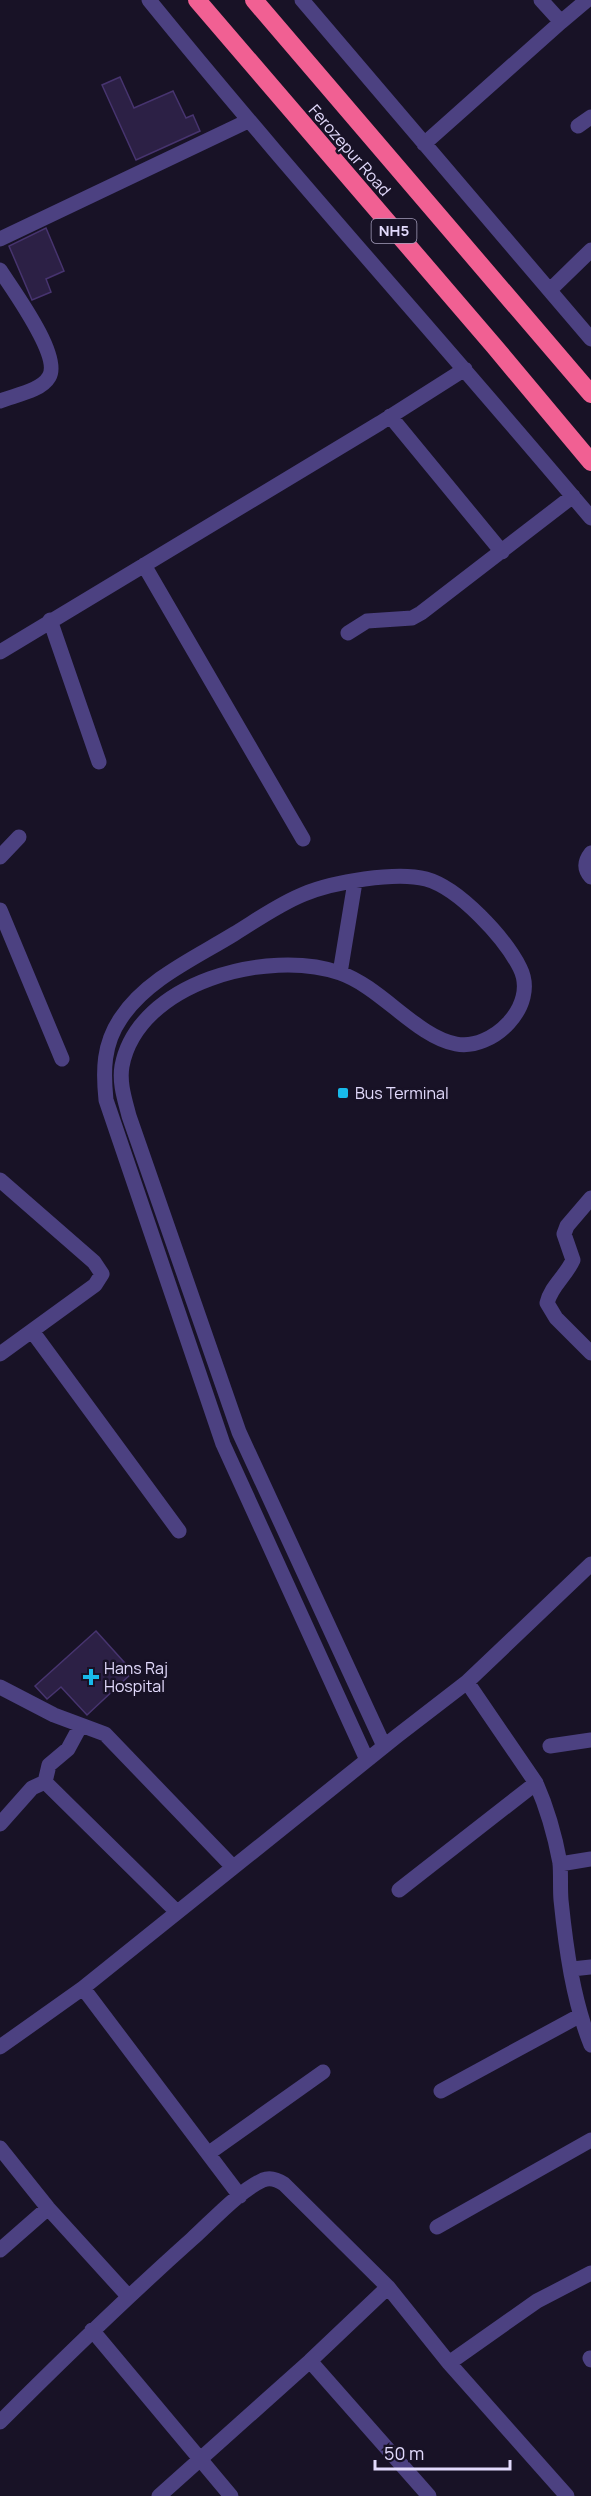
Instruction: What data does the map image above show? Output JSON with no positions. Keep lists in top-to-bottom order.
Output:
{
  "streets": {
    "highway": ["Ferozepur Road", "NH5"]
  },
  "places": {
    "transit": ["Bus Terminal"],
    "health": ["Hans Raj Hospital"]
  },
  "scale_bar": "50 m"
}
